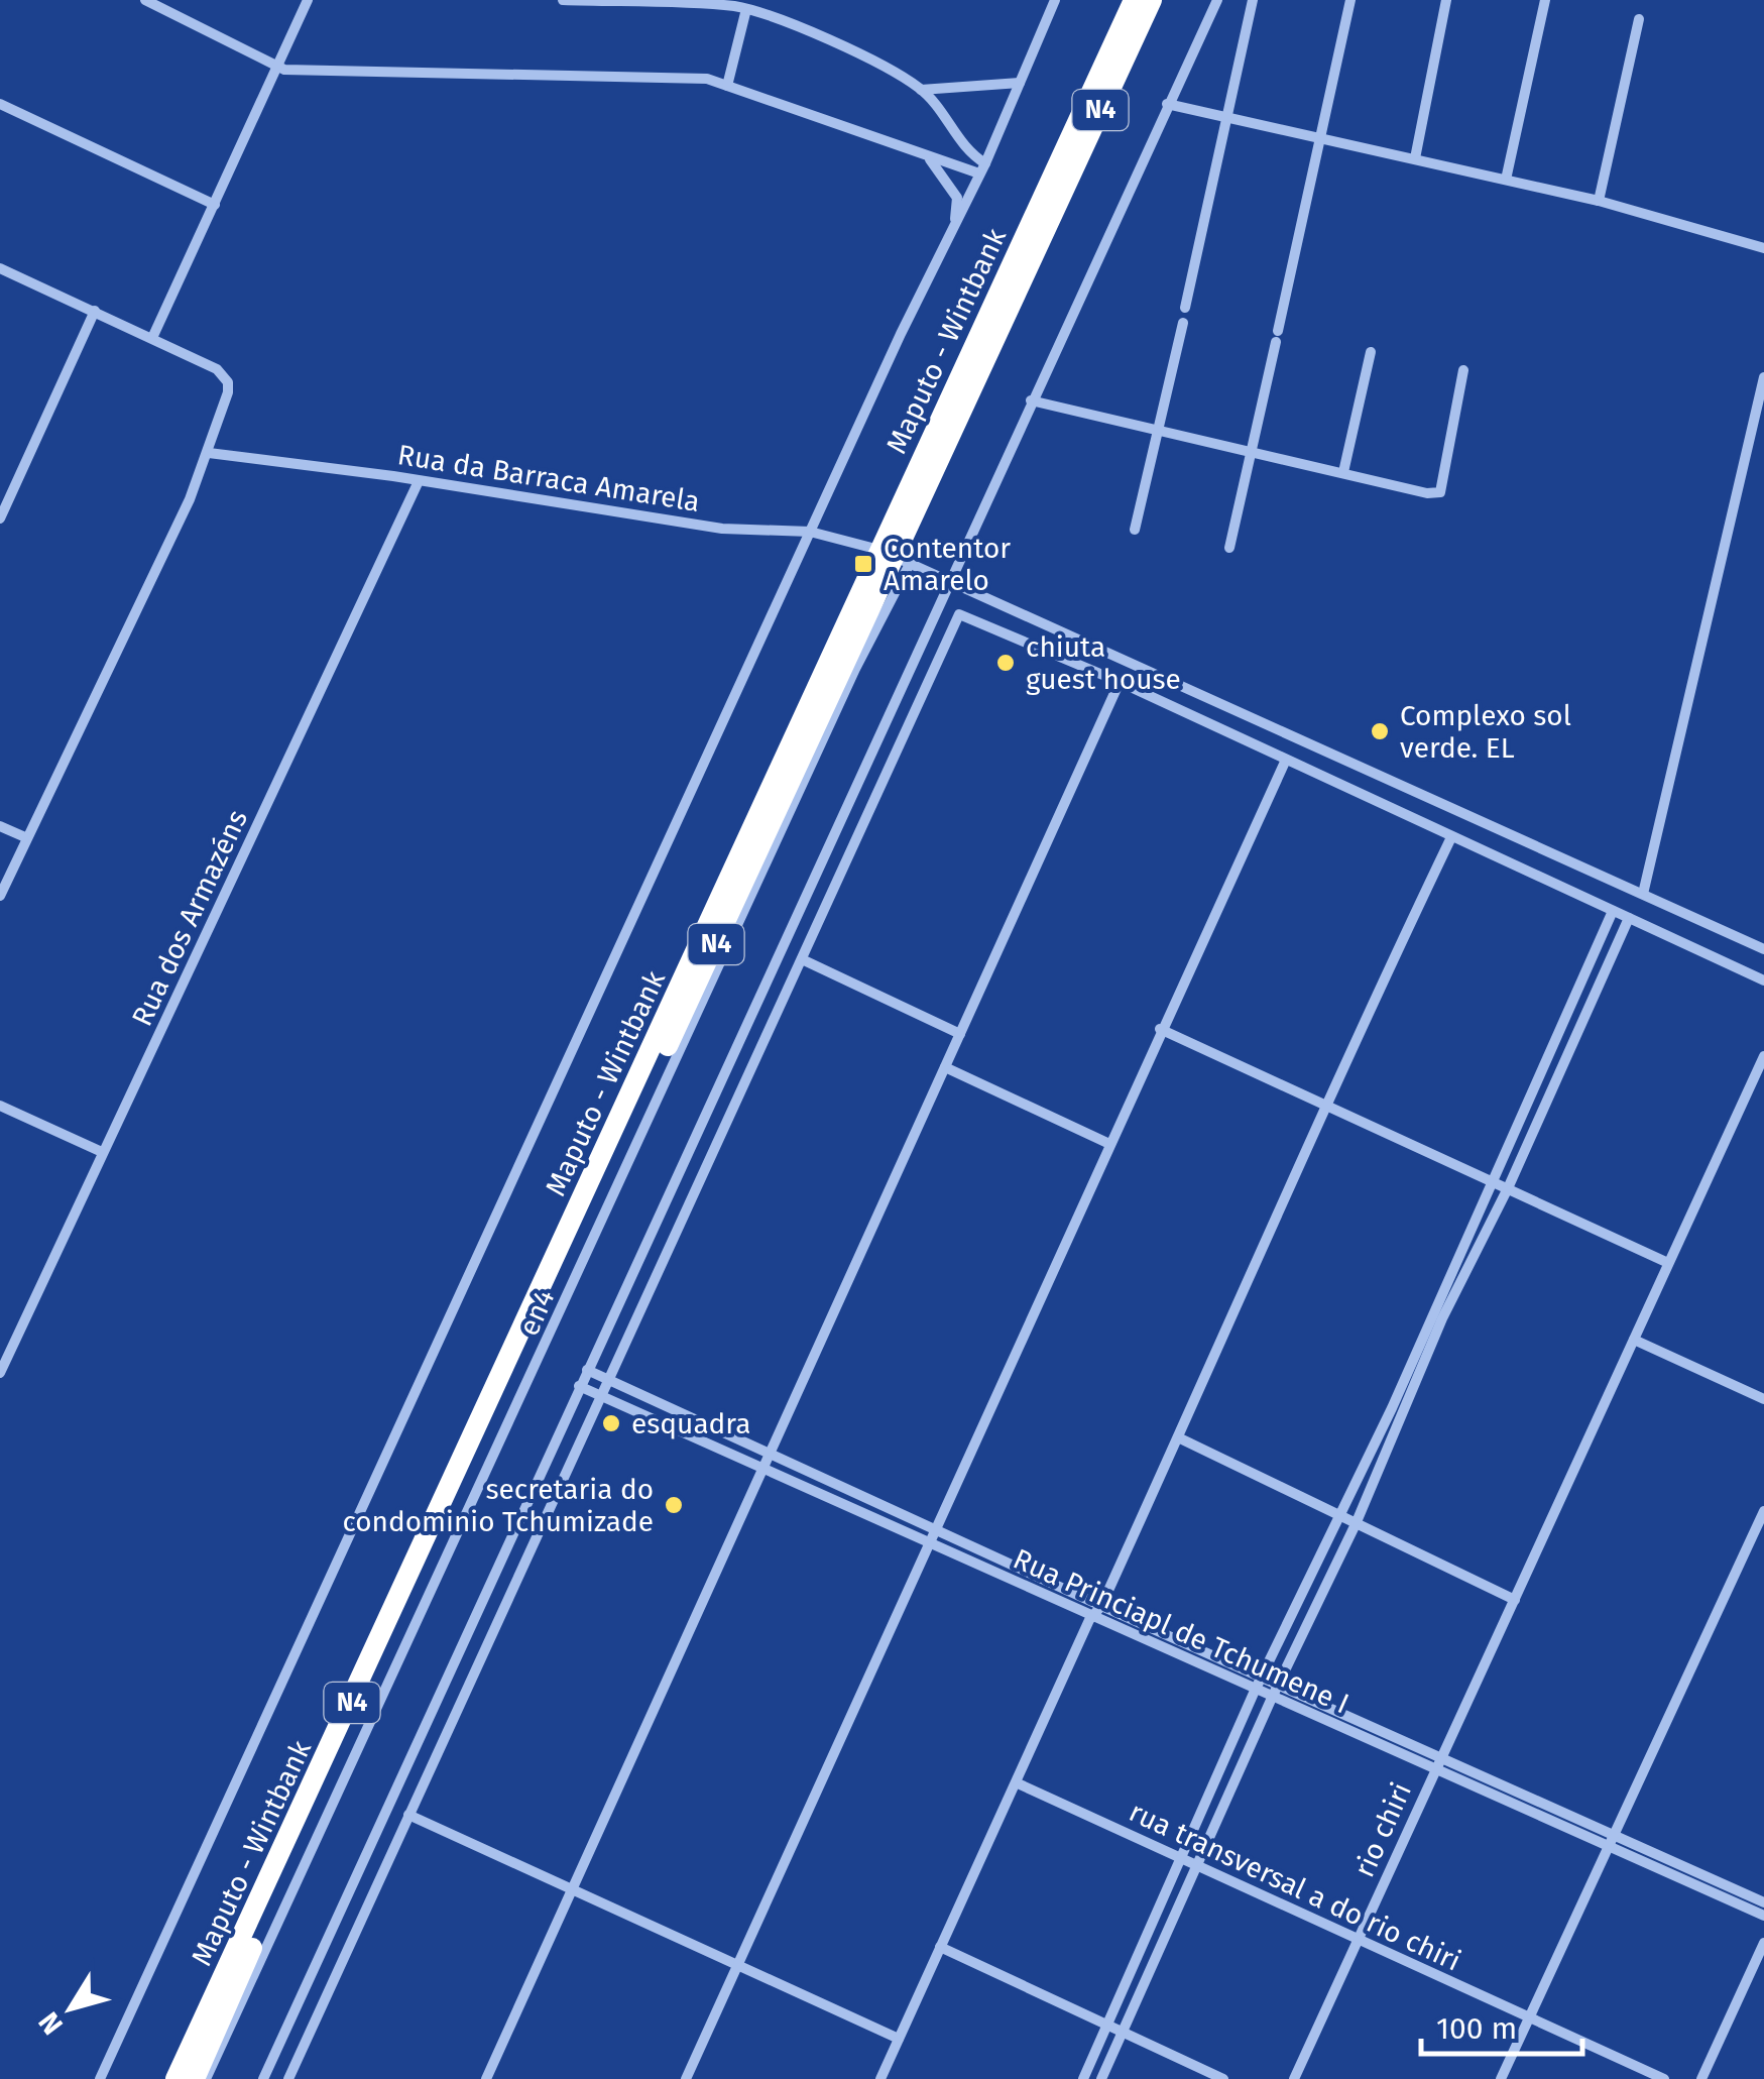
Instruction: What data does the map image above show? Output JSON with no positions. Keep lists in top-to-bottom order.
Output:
{
  "streets": {
    "highway": ["N4", "Maputo - Wintbank"],
    "street": [
      "Rua da Barraca Amarela",
      "Rua dos Armazéns",
      "en4",
      "Rua Princiapl de Tchumene I",
      "rio chiri",
      "rua transversal a do rio chiri"
    ]
  },
  "crossings": [
    ["Maputo - Wintbank", "Rua da Barraca Amarela"],
    ["Maputo - Wintbank", "en4"],
    ["Rua da Barraca Amarela", "Rua dos Armazéns"],
    ["Rua da Barraca Amarela", "en4"],
    ["Rua Princiapl de Tchumene I", "rio chiri"],
    ["rio chiri", "rua transversal a do rio chiri"]
  ],
  "places": {
    "transit": ["Contentor Amarelo"],
    "other": [
      "chiuta guest house",
      "Complexo sol verde. EL",
      "esquadra",
      "secretaria do condominio Tchumizade"
    ]
  },
  "scale_bar": "100 m",
  "north": "bottom left"
}
